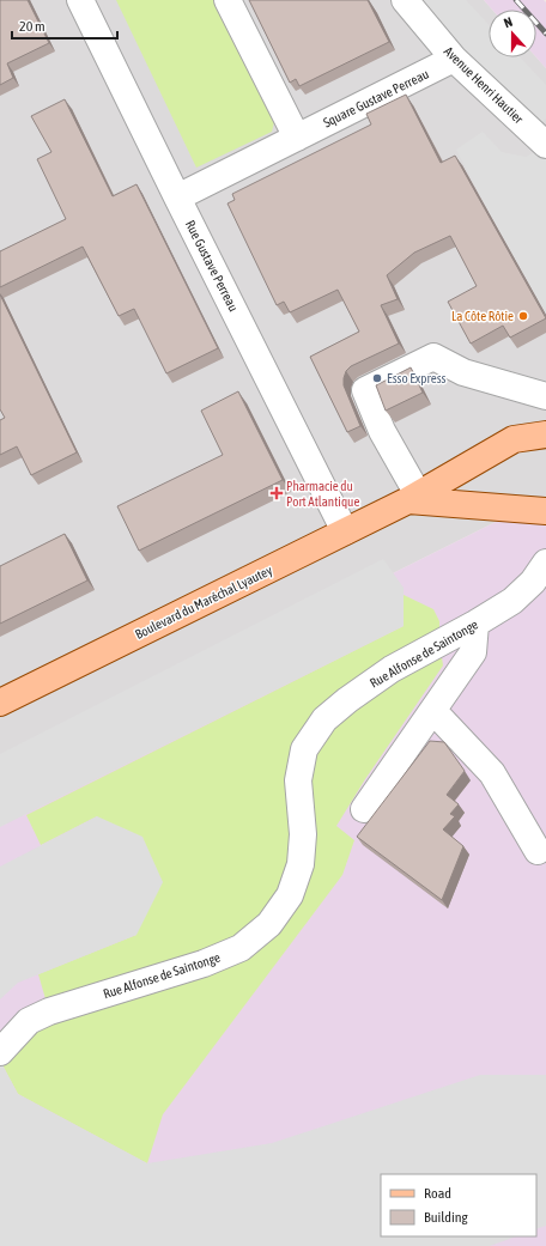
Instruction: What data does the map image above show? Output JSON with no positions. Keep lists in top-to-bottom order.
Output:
{
  "streets": {
    "main road": ["Boulevard du Maréchal Lyautey"],
    "street": [
      "Avenue Henri Hautier",
      "Square Gustave Perreau",
      "Rue Gustave Perreau",
      "Rue Alfonse de Saintonge"
    ]
  },
  "crossings": [
    ["Avenue Henri Hautier", "Square Gustave Perreau"],
    ["Square Gustave Perreau", "Rue Gustave Perreau"],
    ["Rue Gustave Perreau", "Boulevard du Maréchal Lyautey"]
  ],
  "places": {
    "other": ["La Côte Rôtie", "Esso Express"],
    "health": ["Pharmacie du Port Atlantique"]
  },
  "legend": ["Road", "Building"],
  "scale_bar": "20 m",
  "north": "top"
}
